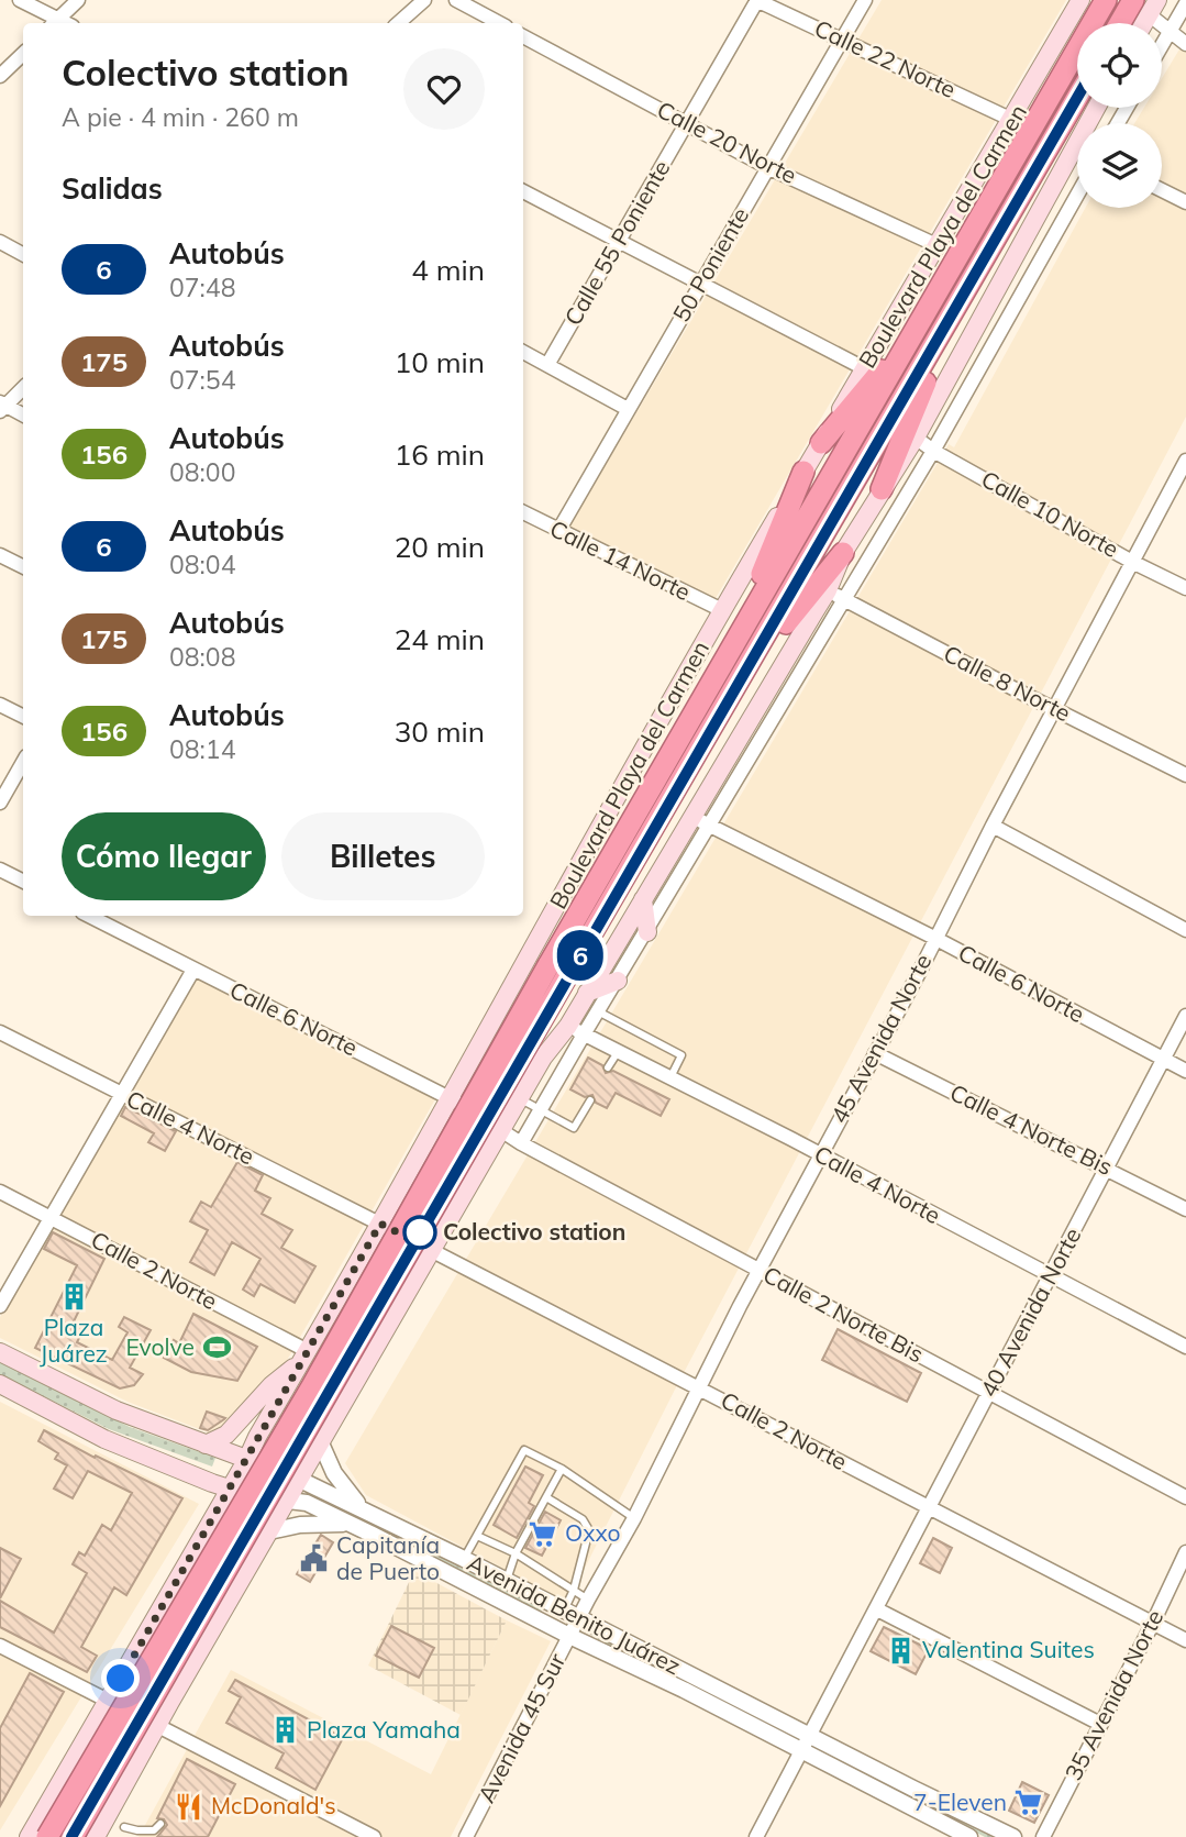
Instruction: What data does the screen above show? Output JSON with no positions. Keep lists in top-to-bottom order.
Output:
{
  "streets": {
    "main road": ["Boulevard Playa del Carmen", "Avenida Benito Juárez"],
    "street": [
      "Calle 22 Norte",
      "Calle 20 Norte",
      "Calle 55 Poniente",
      "50 Poniente",
      "Calle 10 Norte",
      "Calle 14 Norte",
      "Calle 8 Norte",
      "Calle 6 Norte",
      "45 Avenida Norte",
      "Calle 4 Norte",
      "Calle 4 Norte Bis",
      "Calle 2 Norte",
      "40 Avenida Norte",
      "Calle 2 Norte Bis",
      "35 Avenida Norte",
      "Avenida 45 Sur"
    ]
  },
  "crossings": [
    ["Calle 22 Norte", "Boulevard Playa del Carmen"],
    ["Calle 22 Norte", "Calle 55 Poniente"],
    ["Calle 22 Norte", "50 Poniente"],
    ["Calle 20 Norte", "Boulevard Playa del Carmen"],
    ["Calle 20 Norte", "Calle 55 Poniente"],
    ["Calle 20 Norte", "50 Poniente"],
    ["Boulevard Playa del Carmen", "Calle 14 Norte"],
    ["Boulevard Playa del Carmen", "Calle 6 Norte"],
    ["Boulevard Playa del Carmen", "Calle 4 Norte"],
    ["Boulevard Playa del Carmen", "Calle 2 Norte"],
    ["Boulevard Playa del Carmen", "Avenida Benito Juárez"],
    ["50 Poniente", "Calle 14 Norte"],
    ["Calle 10 Norte", "45 Avenida Norte"],
    ["Calle 8 Norte", "45 Avenida Norte"],
    ["Calle 6 Norte", "45 Avenida Norte"],
    ["Calle 6 Norte", "40 Avenida Norte"],
    ["Calle 6 Norte", "Calle 2 Norte Bis"],
    ["45 Avenida Norte", "Calle 4 Norte"],
    ["45 Avenida Norte", "Calle 4 Norte Bis"],
    ["45 Avenida Norte", "Calle 2 Norte"],
    ["45 Avenida Norte", "Calle 2 Norte Bis"],
    ["45 Avenida Norte", "Avenida Benito Juárez"],
    ["45 Avenida Norte", "Avenida 45 Sur"],
    ["Calle 4 Norte", "Calle 2 Norte"],
    ["Calle 4 Norte", "40 Avenida Norte"],
    ["Calle 4 Norte Bis", "40 Avenida Norte"],
    ["Calle 2 Norte", "40 Avenida Norte"],
    ["Calle 2 Norte", "35 Avenida Norte"],
    ["40 Avenida Norte", "Calle 2 Norte Bis"],
    ["40 Avenida Norte", "Avenida Benito Juárez"],
    ["Avenida Benito Juárez", "Avenida 45 Sur"]
  ],
  "places": {
    "other": ["Colectivo station"],
    "building": ["Plaza Juárez", "Valentina Suites", "Plaza Yamaha"],
    "sports": ["Evolve"],
    "supermarket": ["Oxxo", "7-Eleven"],
    "public building": ["Capitanía de Puerto"],
    "restaurant": ["McDonald's"]
  },
  "lines": ["bus line 6"],
  "page": {
    "on_map": "6",
    "heading": [
      ["Colectivo station", "A pie · 4 min · 260 m"],
      "Salidas"
    ],
    "list": [
      {
        "mark": "6",
        "name": "Autobús",
        "note": "07:48",
        "value": "4 min"
      },
      {
        "mark": "175",
        "name": "Autobús",
        "note": "07:54",
        "value": "10 min"
      },
      {
        "mark": "156",
        "name": "Autobús",
        "note": "08:00",
        "value": "16 min"
      },
      {
        "mark": "6",
        "name": "Autobús",
        "note": "08:04",
        "value": "20 min"
      },
      {
        "mark": "175",
        "name": "Autobús",
        "note": "08:08",
        "value": "24 min"
      },
      {
        "mark": "156",
        "name": "Autobús",
        "note": "08:14",
        "value": "30 min"
      }
    ],
    "buttons": ["Cómo llegar", "Billetes"]
  }
}
